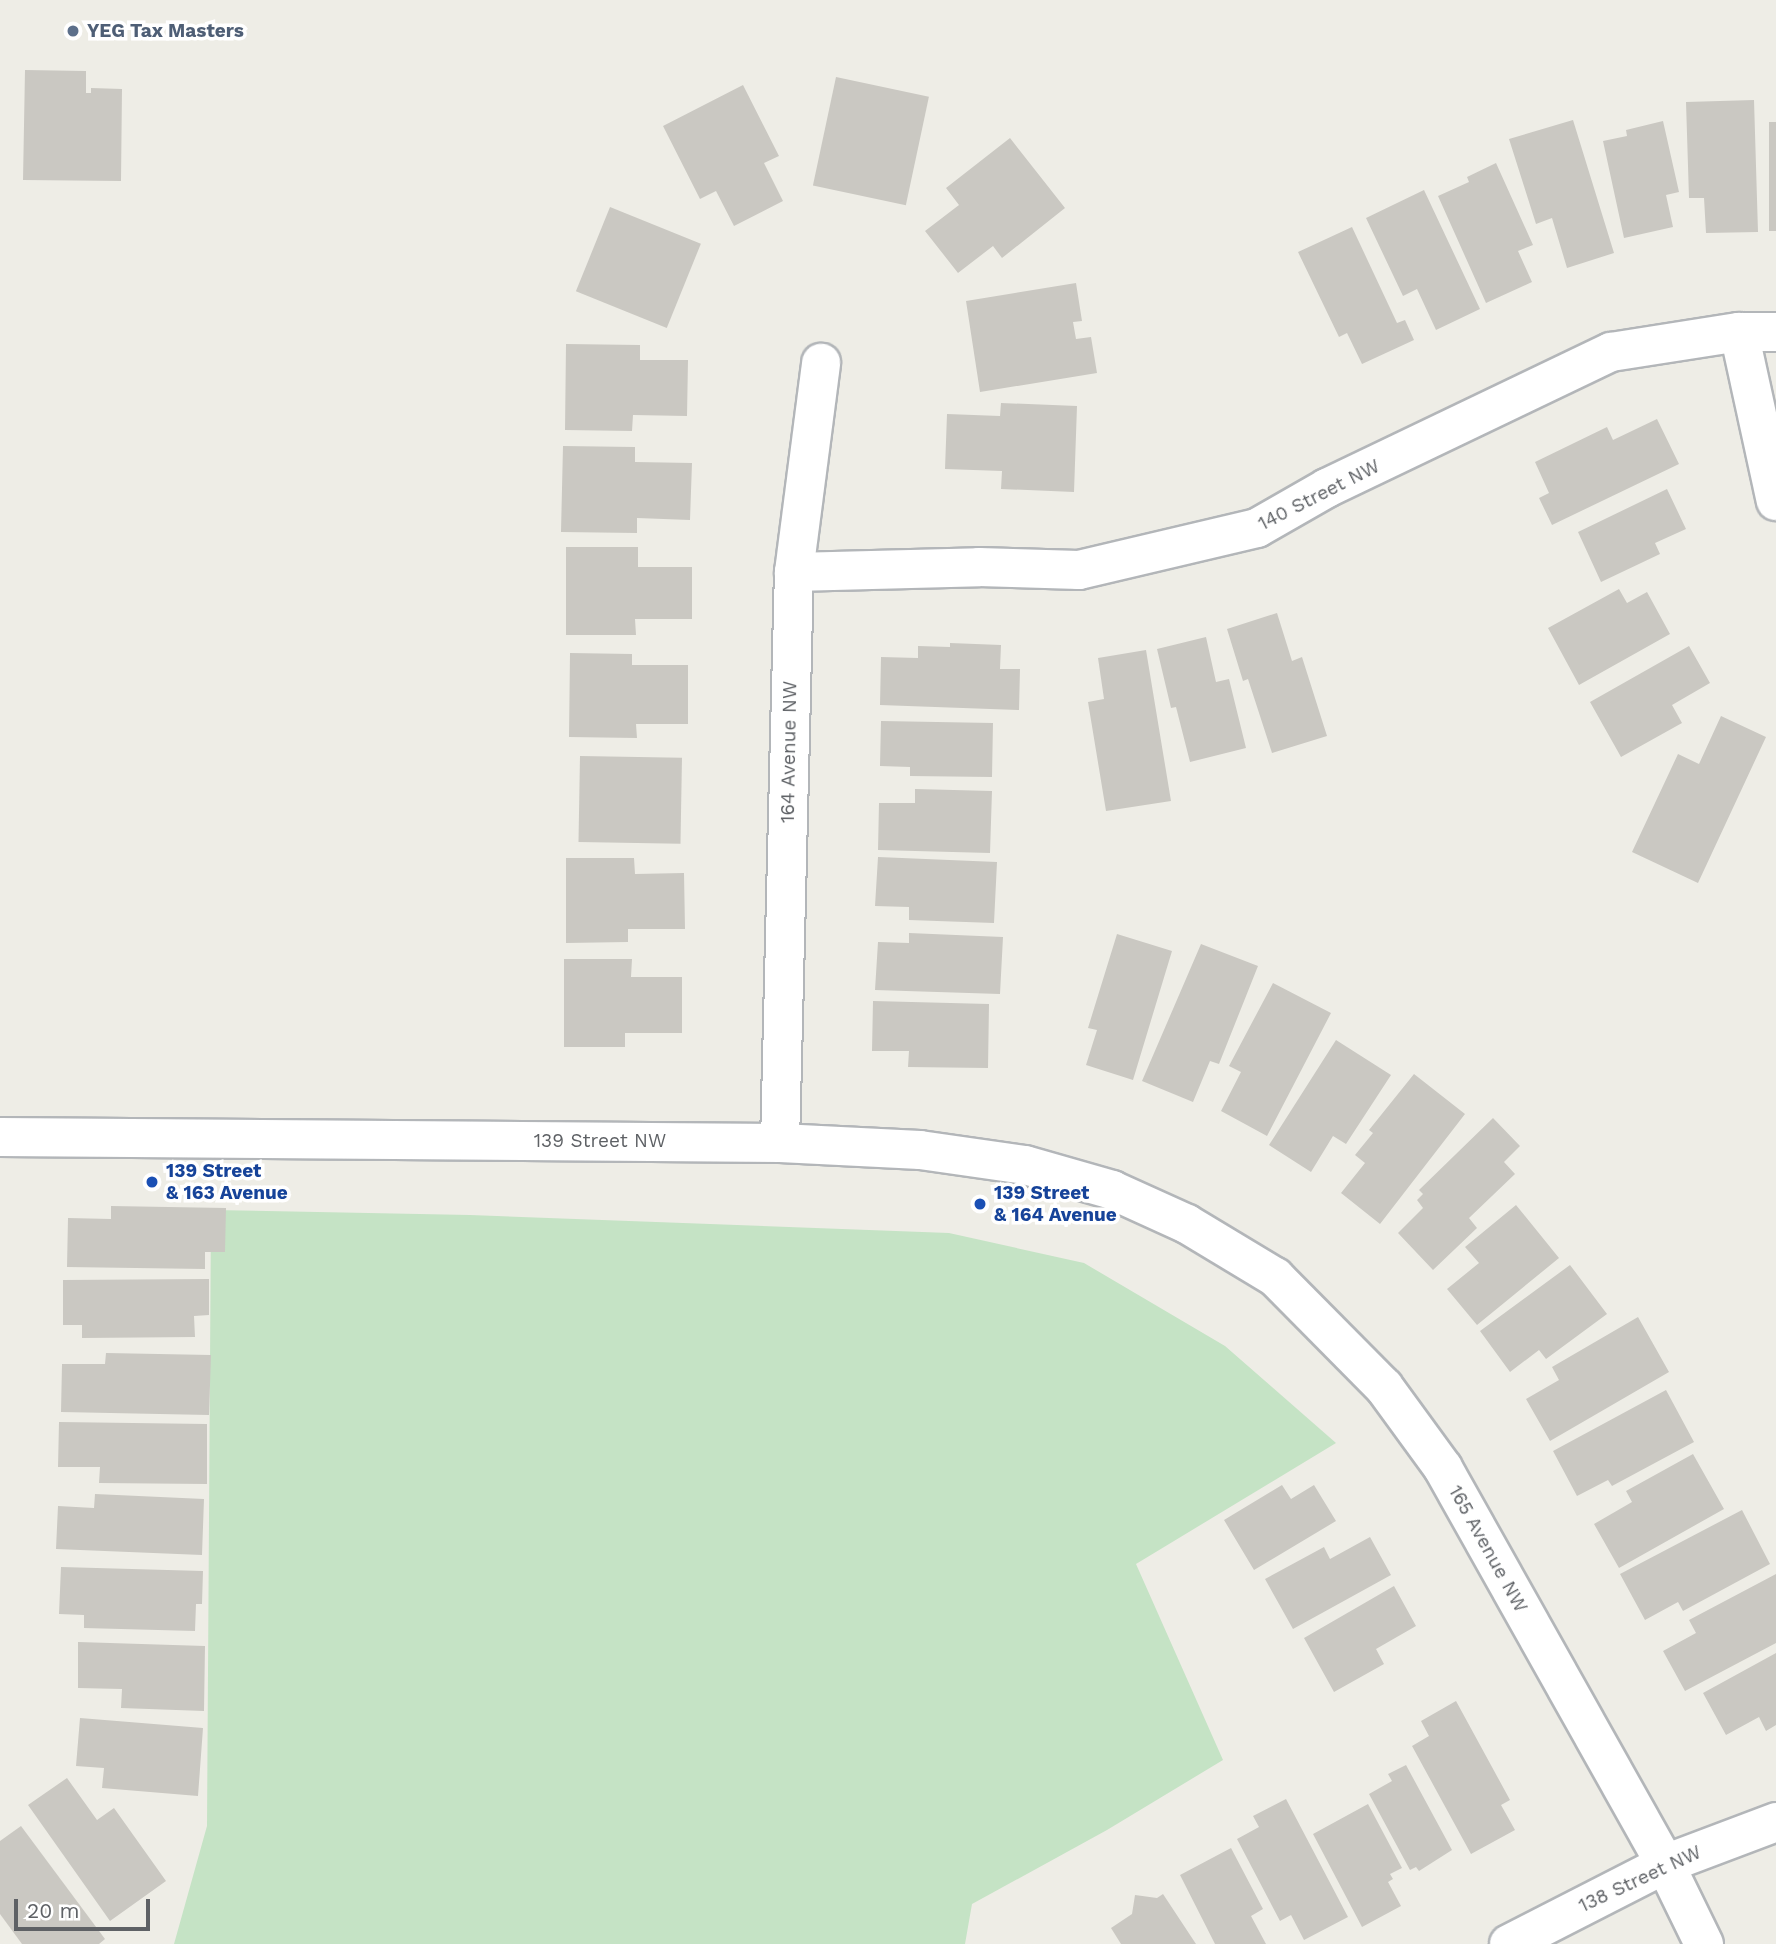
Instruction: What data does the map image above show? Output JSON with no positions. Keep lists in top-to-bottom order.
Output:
{
  "streets": {
    "street": [
      "140 Street NW",
      "164 Avenue NW",
      "139 Street NW",
      "165 Avenue NW",
      "138 Street NW"
    ]
  },
  "crossings": [
    ["140 Street NW", "164 Avenue NW"],
    ["164 Avenue NW", "139 Street NW"],
    ["139 Street NW", "165 Avenue NW"],
    ["165 Avenue NW", "138 Street NW"]
  ],
  "places": ["YEG Tax Masters", "139 Street & 163 Avenue", "139 Street & 164 Avenue"],
  "scale_bar": "20 m"
}
